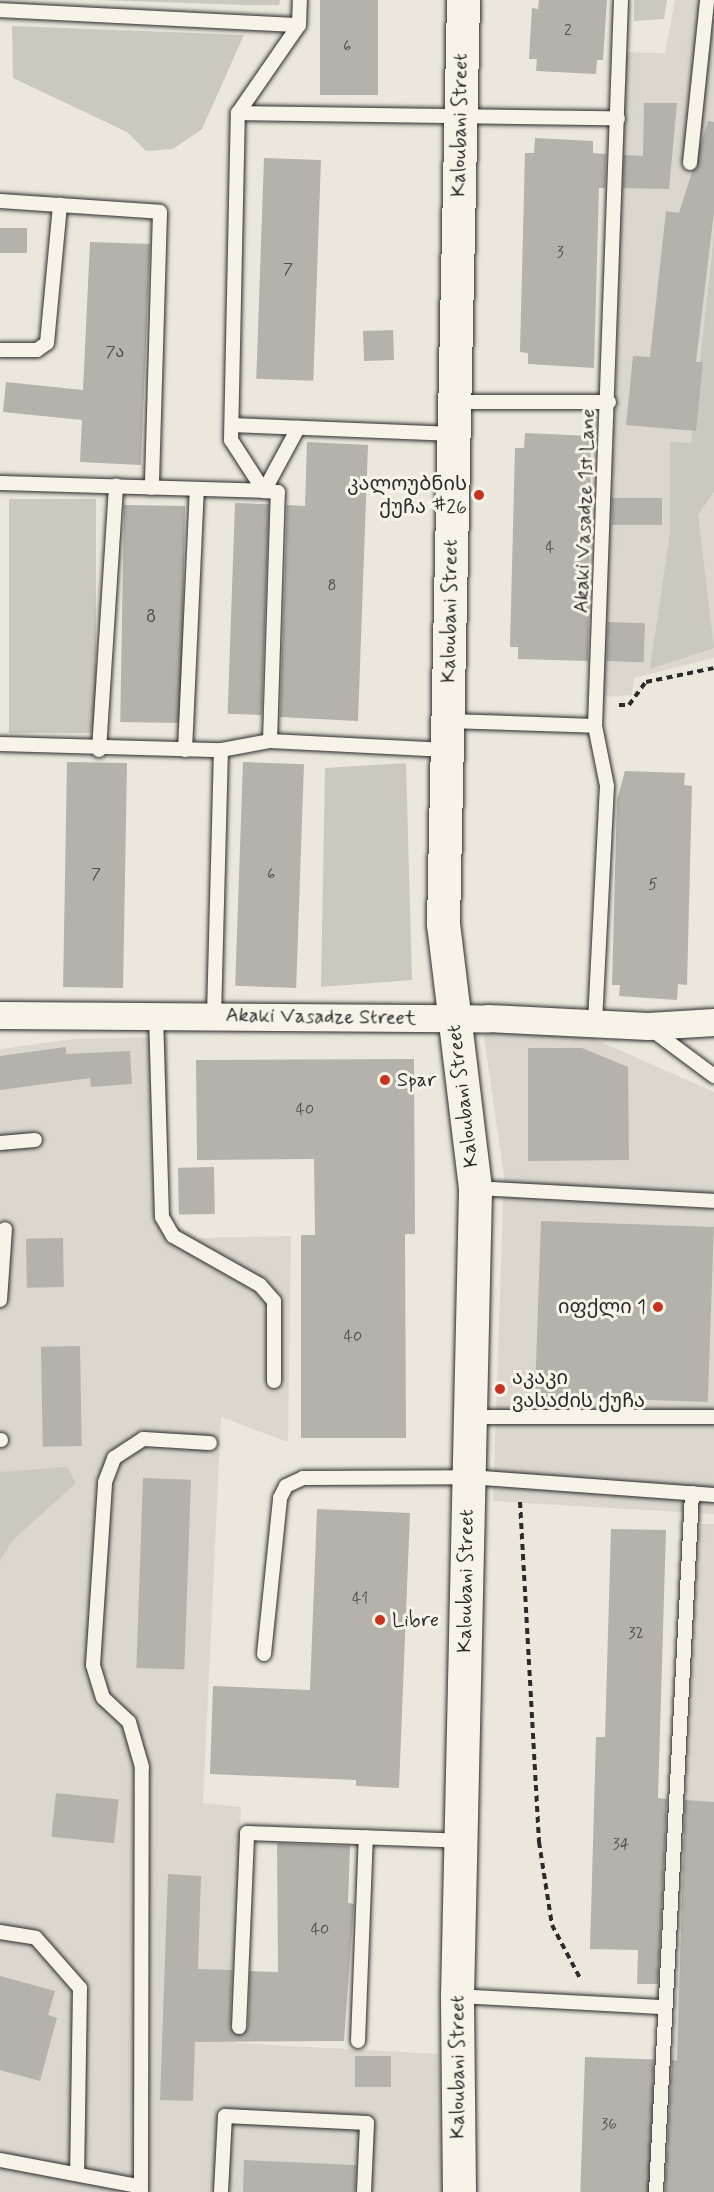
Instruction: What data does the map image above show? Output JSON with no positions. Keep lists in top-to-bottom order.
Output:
{
  "streets": {
    "street": ["Kaloubani Street", "Akaki Vasadze Street"],
    "lane": ["Akaki Vasadze 1st Lane"]
  },
  "crossings": [
    ["Kaloubani Street", "Akaki Vasadze Street"],
    ["Akaki Vasadze 1st Lane", "Akaki Vasadze Street"]
  ],
  "places": [
    "კალოუბნის ქუჩა #26",
    "Spar",
    "იფქლი 1",
    "აკაკი ვასაძის ქუჩა",
    "Libre"
  ],
  "house_numbers": [
    "2",
    "6",
    "3",
    "7",
    "7ა",
    "4",
    "8",
    "გ",
    "7",
    "6",
    "5",
    "40",
    "40",
    "41",
    "32",
    "34",
    "40",
    "36"
  ]
}
